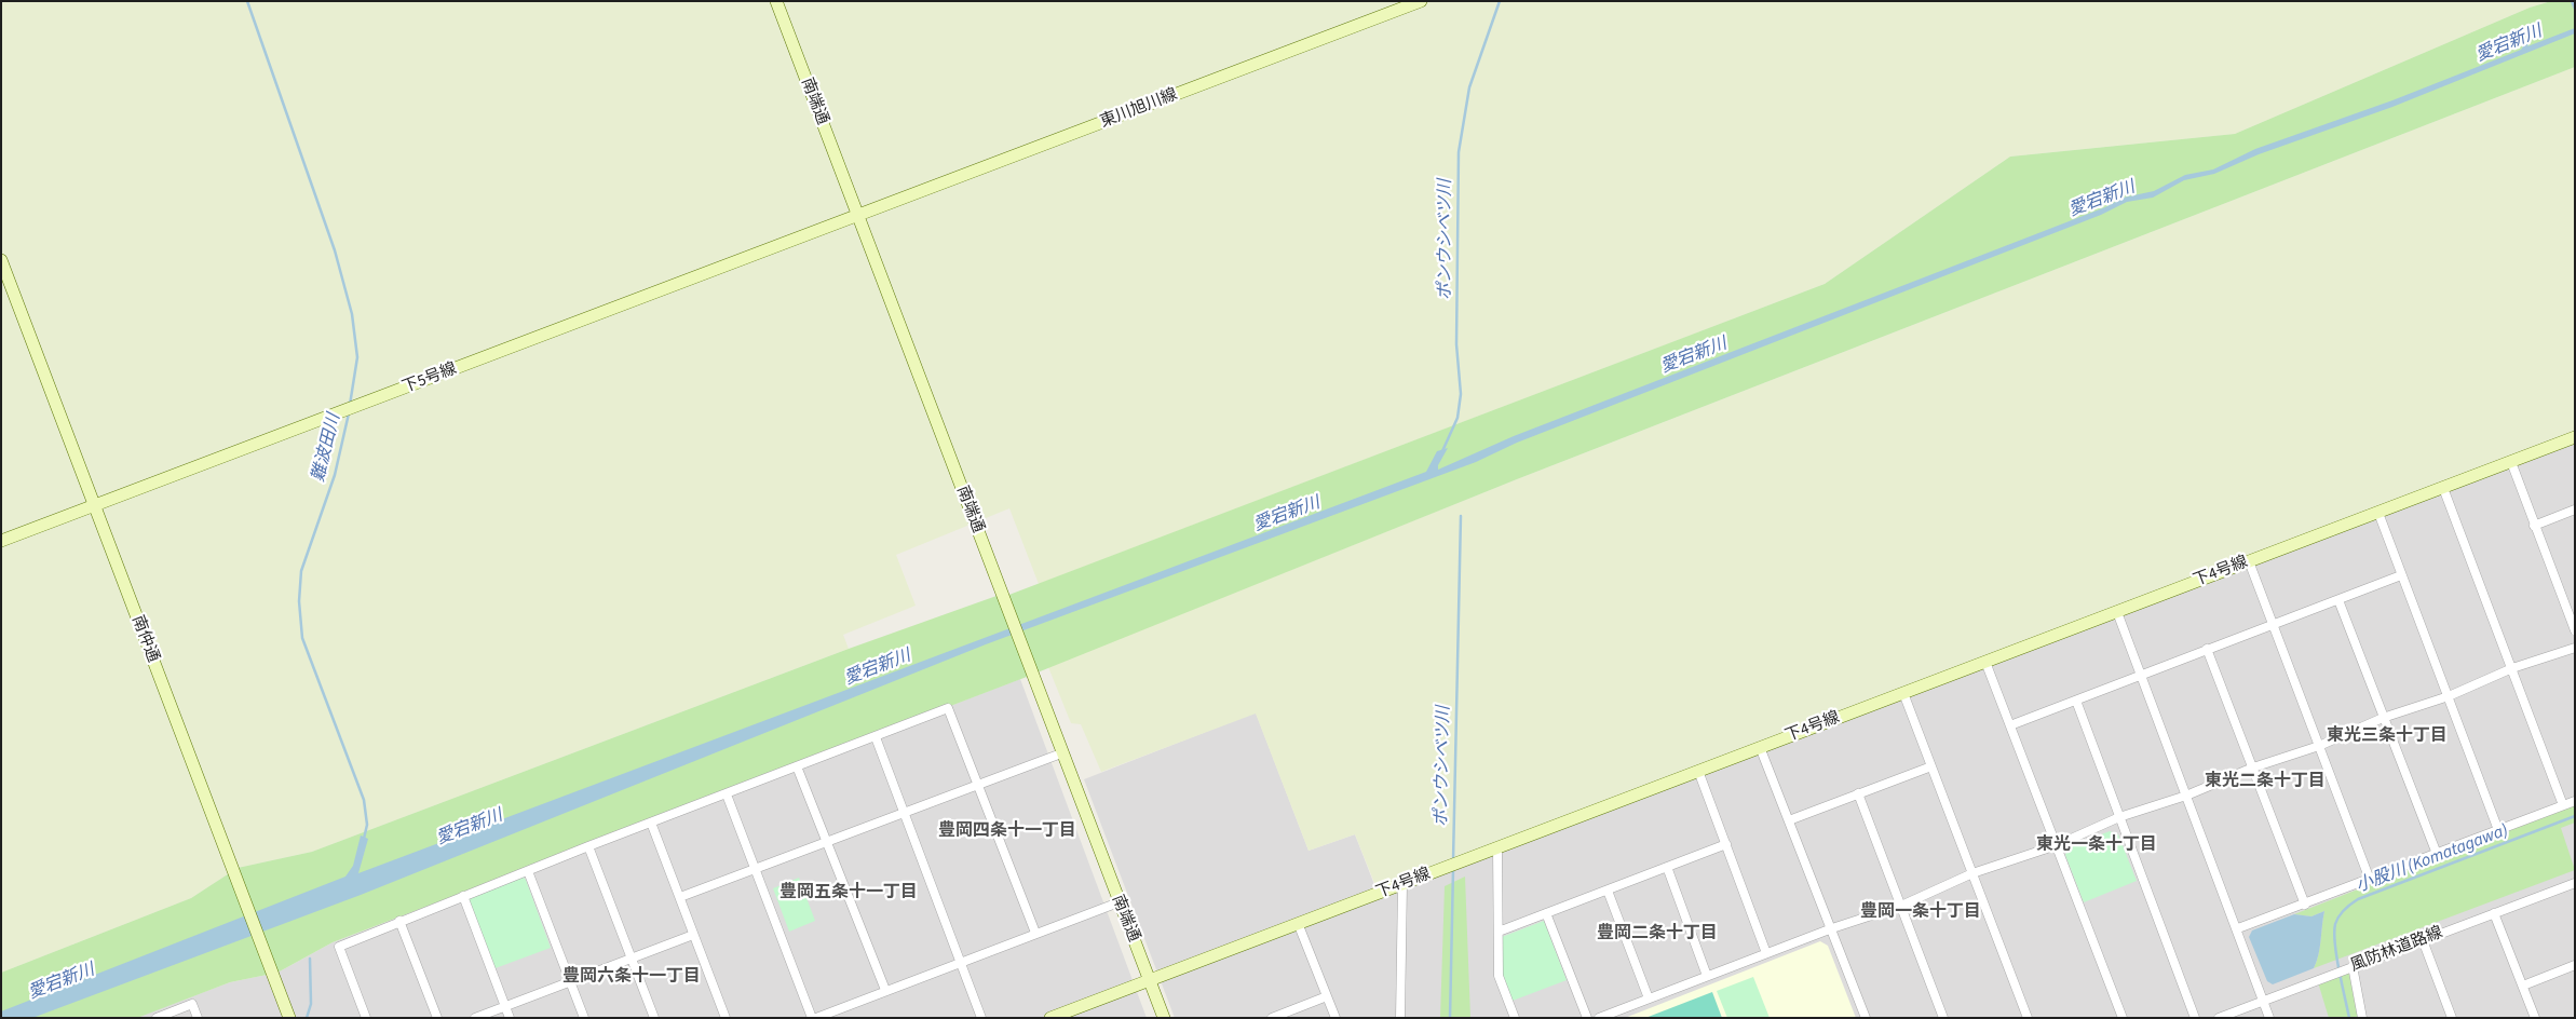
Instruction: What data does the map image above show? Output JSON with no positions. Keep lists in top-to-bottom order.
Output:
{
  "streets": {
    "street": [
      "南端通",
      "東川旭川線",
      "下5号線",
      "下4号線",
      "南仲通",
      "風防林道路線"
    ]
  },
  "crossings": [
    ["南端通", "東川旭川線"],
    ["南端通", "下5号線"],
    ["南端通", "下4号線"],
    ["東川旭川線", "下5号線"],
    ["下5号線", "南仲通"]
  ],
  "districts": [
    "東光三条十丁目",
    "東光二条十丁目",
    "豊岡四条十一丁目",
    "東光一条十丁目",
    "豊岡五条十一丁目",
    "豊岡一条十丁目",
    "豊岡二条十丁目",
    "豊岡六条十一丁目"
  ],
  "water": [
    "愛宕新川",
    "ポンウシベツ川",
    "難波田川",
    "小股川 (Komatagawa)"
  ]
}
